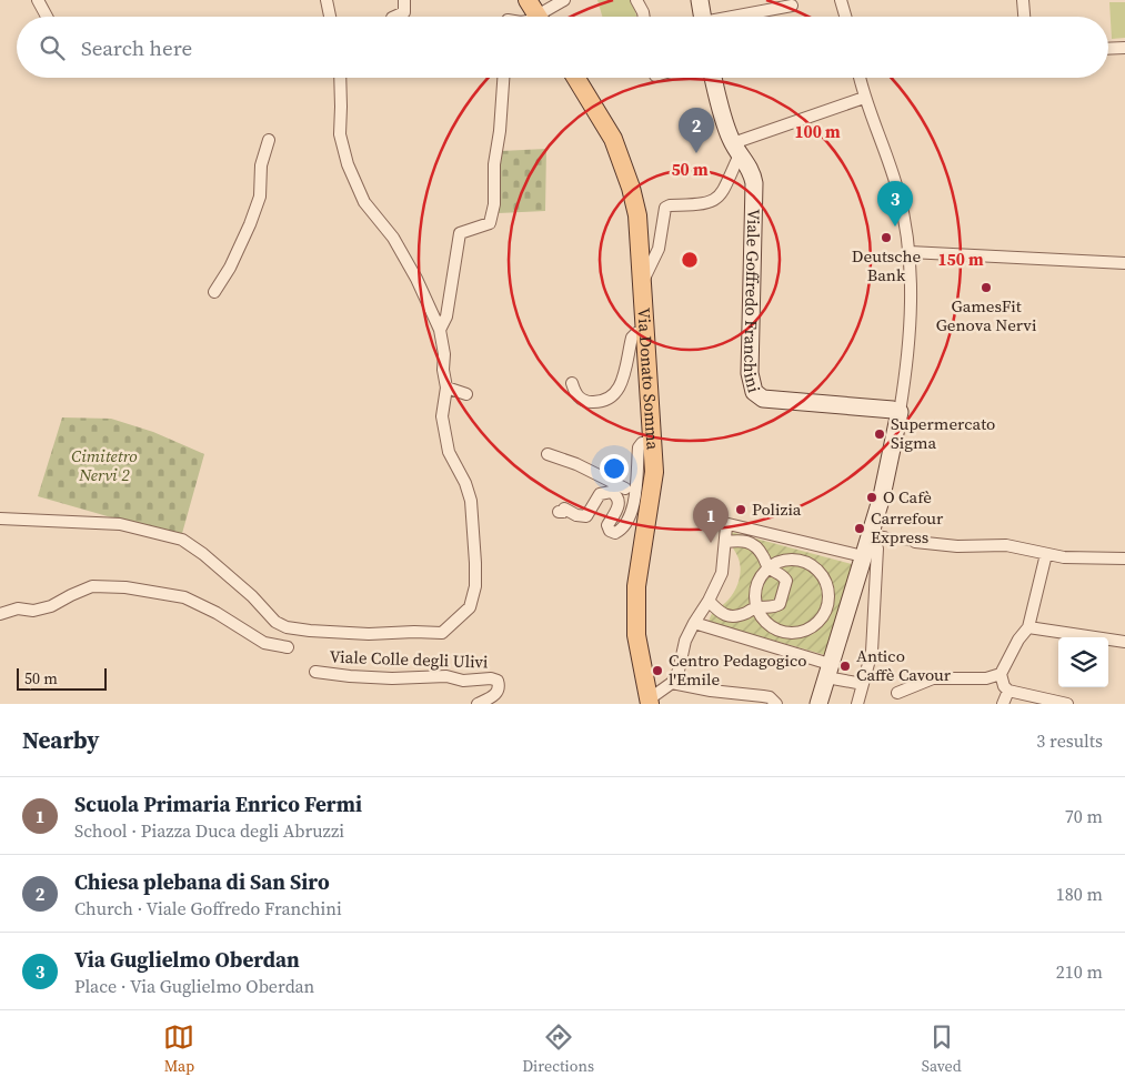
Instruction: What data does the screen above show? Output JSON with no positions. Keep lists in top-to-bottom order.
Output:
{
  "streets": {
    "main road": ["Via Donato Somma"],
    "street": ["Viale Goffredo Franchini", "Viale Colle degli Ulivi"]
  },
  "parks": ["Cimitetro Nervi 2"],
  "places": [
    "Deutsche Bank",
    "GamesFit Genova Nervi",
    "Supermercato Sigma",
    "O Cafè",
    "Polizia",
    "Carrefour Express",
    "Antico Caffè Cavour",
    "Centro Pedagogico l'Emile"
  ],
  "scale_bar": "50 m",
  "page": {
    "search": "Search here",
    "pins": ["2", "3", "1"],
    "scale": "50 m",
    "heading": ["Nearby", "3 results"],
    "list": [
      {
        "mark": "1",
        "name": "Scuola Primaria Enrico Fermi",
        "note": "School · Piazza Duca degli Abruzzi",
        "value": "70 m"
      },
      {
        "mark": "2",
        "name": "Chiesa plebana di San Siro",
        "note": "Church · Viale Goffredo Franchini",
        "value": "180 m"
      },
      {
        "mark": "3",
        "name": "Via Guglielmo Oberdan",
        "note": "Place · Via Guglielmo Oberdan",
        "value": "210 m"
      }
    ],
    "nav": ["Map", "Directions", "Saved"]
  },
  "rings": ["100 m", "50 m", "150 m"]
}
